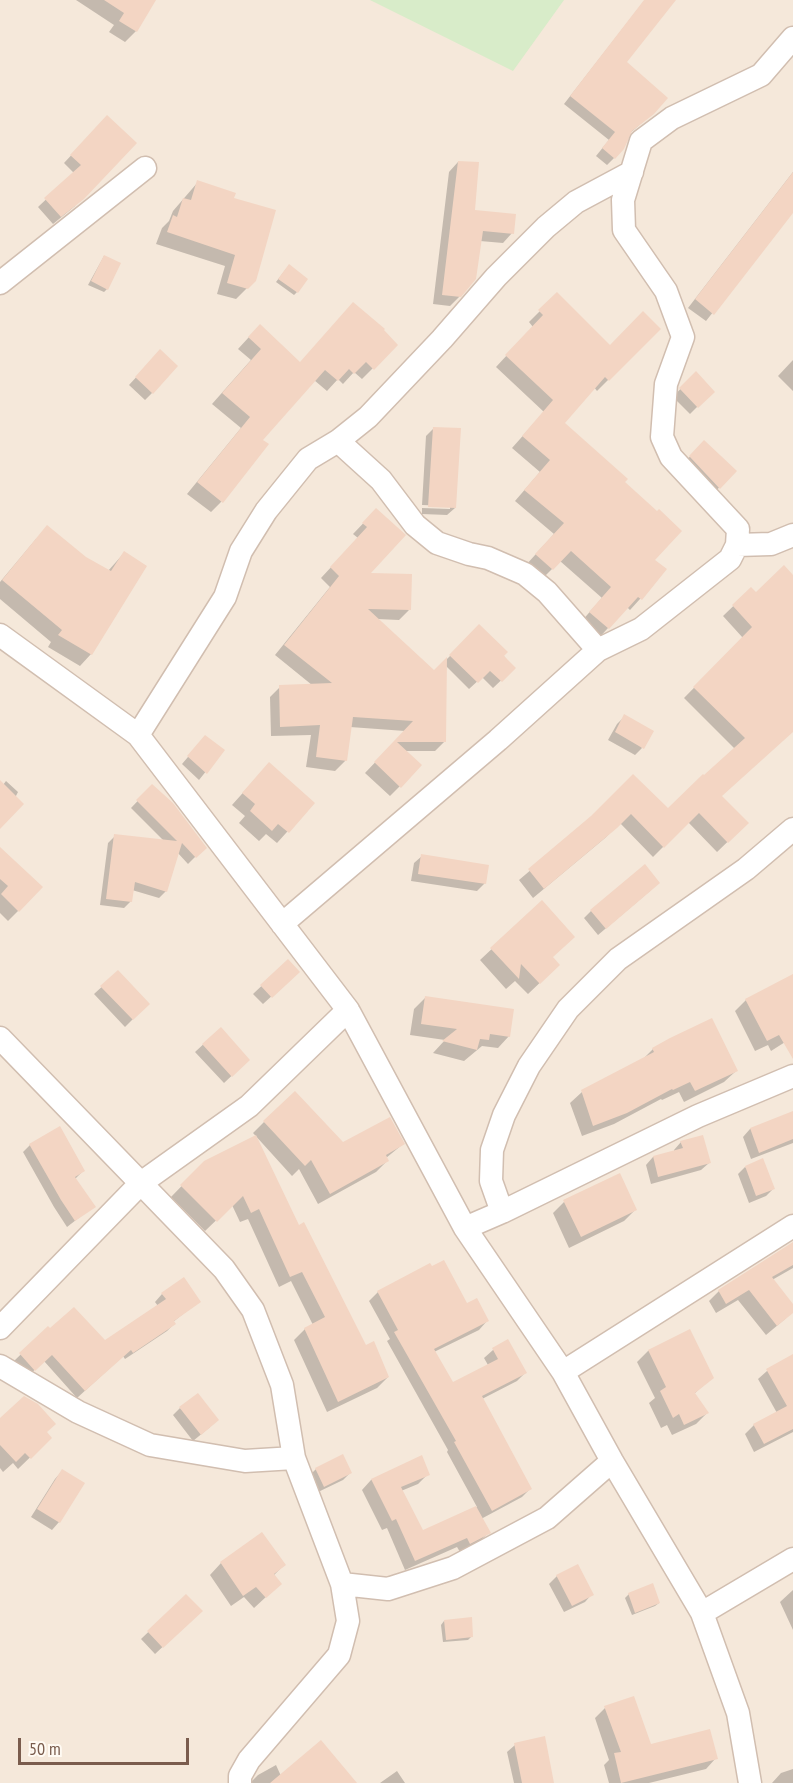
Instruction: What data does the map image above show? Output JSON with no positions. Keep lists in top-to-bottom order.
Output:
{
  "scale_bar": "50 m"
}
